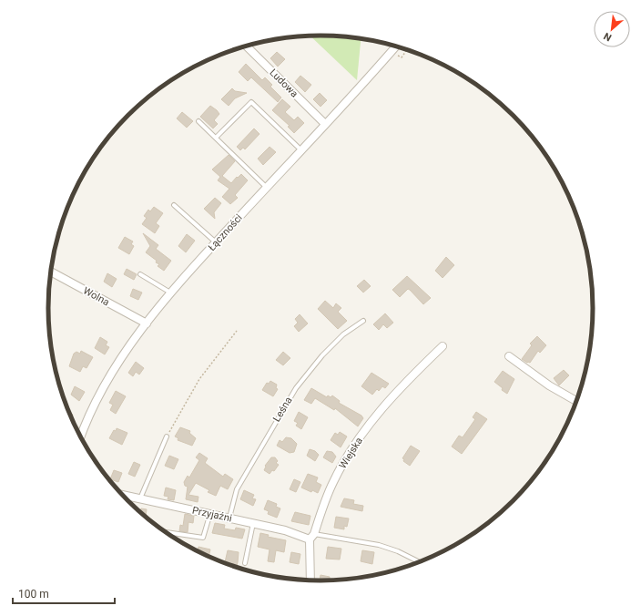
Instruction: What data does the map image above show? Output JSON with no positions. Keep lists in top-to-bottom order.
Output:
{
  "streets": {
    "street": [
      "Ludowa",
      "Łączności",
      "Wolna",
      "Wiejska",
      "Przyjaźni"
    ],
    "lane": ["Leśna"]
  },
  "crossings": [
    ["Ludowa", "Łączności"],
    ["Łączności", "Wolna"],
    ["Leśna", "Przyjaźni"],
    ["Wiejska", "Przyjaźni"]
  ],
  "scale_bar": "100 m",
  "north": "bottom left"
}
